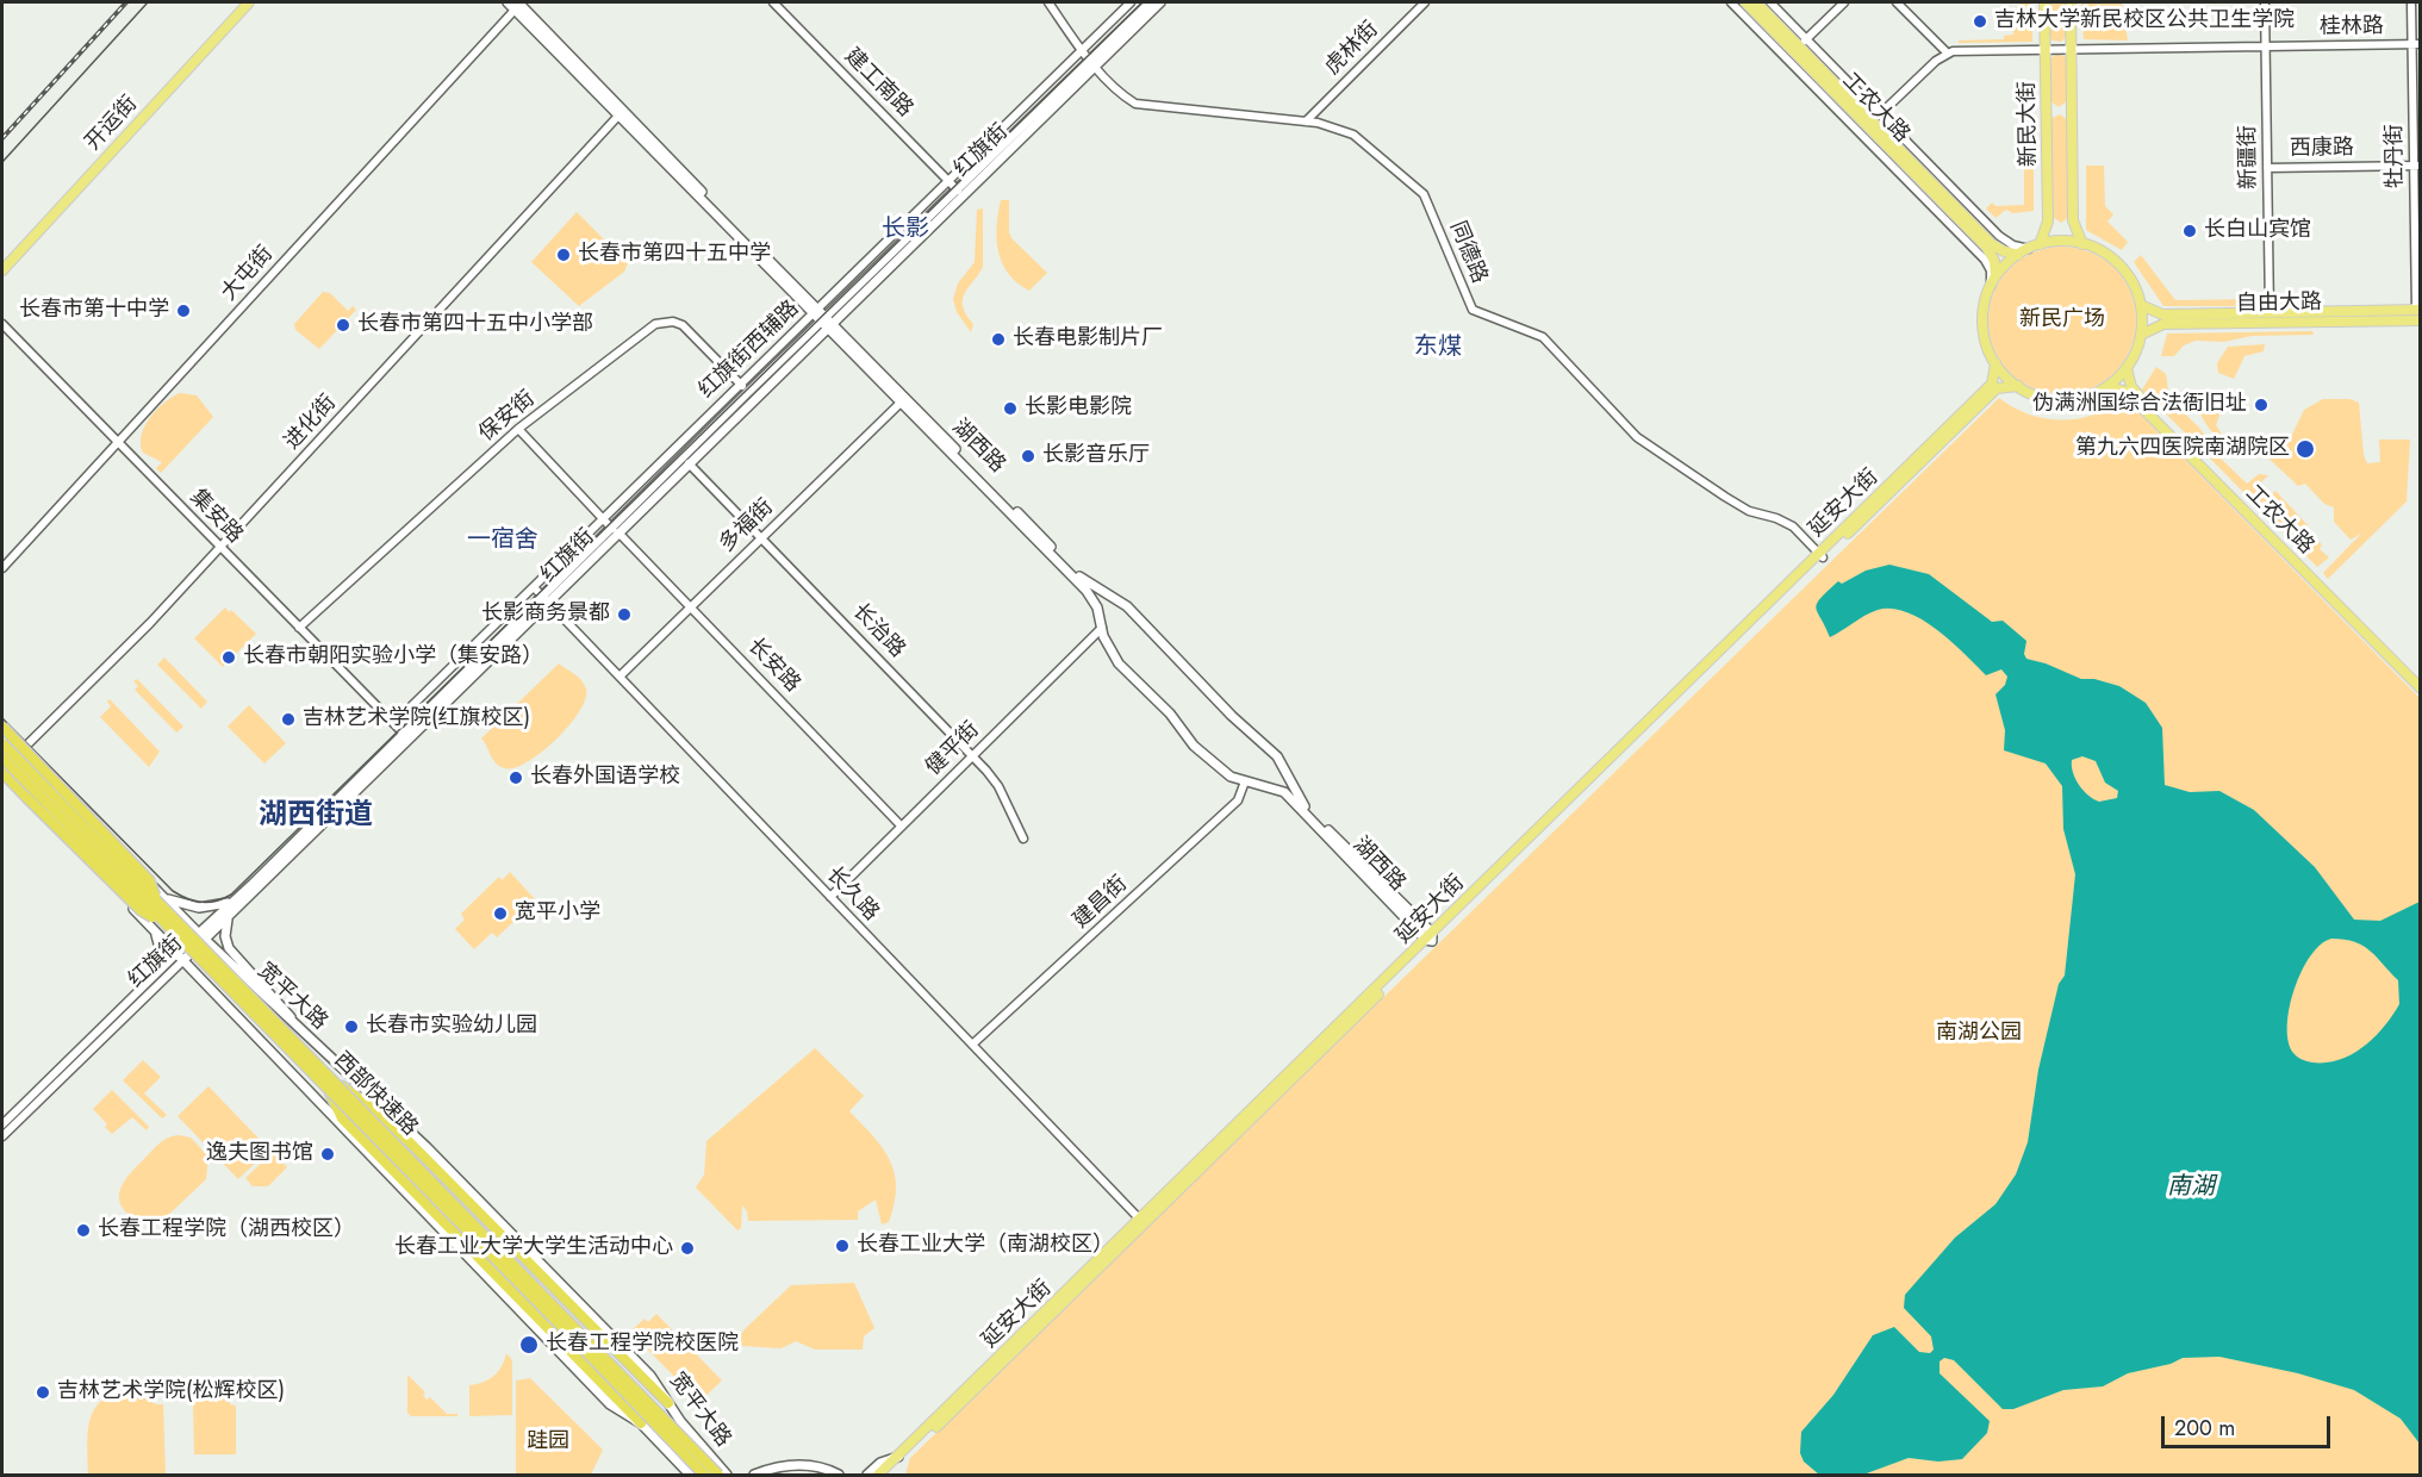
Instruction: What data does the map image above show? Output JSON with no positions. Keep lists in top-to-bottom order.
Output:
{
  "streets": {
    "highway": ["西部快速路"],
    "main road": [
      "工农大路",
      "开运街",
      "新民大街",
      "红旗街",
      "自由大路",
      "湖西路",
      "延安大街",
      "宽平大路"
    ],
    "street": [
      "桂林路",
      "虎林街",
      "建工南路",
      "西康路",
      "牡丹街",
      "新疆街",
      "同德路",
      "大屯街",
      "红旗街西辅路",
      "保安街",
      "进化街",
      "集安路",
      "多福街",
      "长治路",
      "长安路",
      "健平街",
      "长久路",
      "建昌街"
    ]
  },
  "crossings": [
    ["桂林路", "新民大街"],
    ["桂林路", "牡丹街"],
    ["桂林路", "新疆街"],
    ["虎林街", "同德路"],
    ["建工南路", "红旗街"],
    ["建工南路", "红旗街西辅路"],
    ["工农大路", "新民大街"],
    ["工农大路", "自由大路"],
    ["工农大路", "延安大街"],
    ["新民大街", "自由大路"],
    ["新民大街", "延安大街"],
    ["西康路", "牡丹街"],
    ["西康路", "新疆街"],
    ["红旗街", "同德路"],
    ["红旗街", "保安街"],
    ["红旗街", "湖西路"],
    ["红旗街", "集安路"],
    ["红旗街", "长治路"],
    ["红旗街", "长安路"],
    ["红旗街", "长久路"],
    ["红旗街", "宽平大路"],
    ["牡丹街", "自由大路"],
    ["新疆街", "自由大路"],
    ["同德路", "红旗街西辅路"],
    ["同德路", "延安大街"],
    ["大屯街", "湖西路"],
    ["大屯街", "集安路"],
    ["自由大路", "延安大街"],
    ["红旗街西辅路", "保安街"],
    ["红旗街西辅路", "湖西路"],
    ["红旗街西辅路", "集安路"],
    ["红旗街西辅路", "长安路"],
    ["红旗街西辅路", "长久路"],
    ["保安街", "集安路"],
    ["保安街", "长安路"],
    ["进化街", "湖西路"],
    ["进化街", "集安路"],
    ["进化街", "宽平大路"],
    ["湖西路", "延安大街"],
    ["湖西路", "多福街"],
    ["湖西路", "健平街"],
    ["湖西路", "建昌街"],
    ["延安大街", "长久路"],
    ["多福街", "长治路"],
    ["多福街", "长安路"],
    ["多福街", "长久路"],
    ["长治路", "健平街"],
    ["长安路", "健平街"],
    ["健平街", "长久路"],
    ["长久路", "建昌街"],
    ["宽平大路", "西部快速路"]
  ],
  "districts": [
    "长影",
    "东煤",
    "一宿舍",
    "湖西街道"
  ],
  "water": ["南湖"],
  "parks": ["新民广场", "南湖公园", "跬园"],
  "places": [
    "吉林大学新民校区公共卫生学院",
    "长白山宾馆",
    "长春市第四十五中学",
    "长春市第十中学",
    "长春市第四十五中小学部",
    "长春电影制片厂",
    "伪满洲国综合法衙旧址",
    "长影电影院",
    "第九六四医院南湖院区",
    "长影音乐厅",
    "长影商务景都",
    "长春市朝阳实验小学（集安路）",
    "吉林艺术学院(红旗校区)",
    "长春外国语学校",
    "宽平小学",
    "长春市实验幼儿园",
    "逸夫图书馆",
    "长春工程学院（湖西校区）",
    "长春工业大学（南湖校区）",
    "长春工业大学大学生活动中心",
    "长春工程学院校医院",
    "吉林艺术学院(松辉校区)"
  ],
  "scale_bar": "200 m"
}
